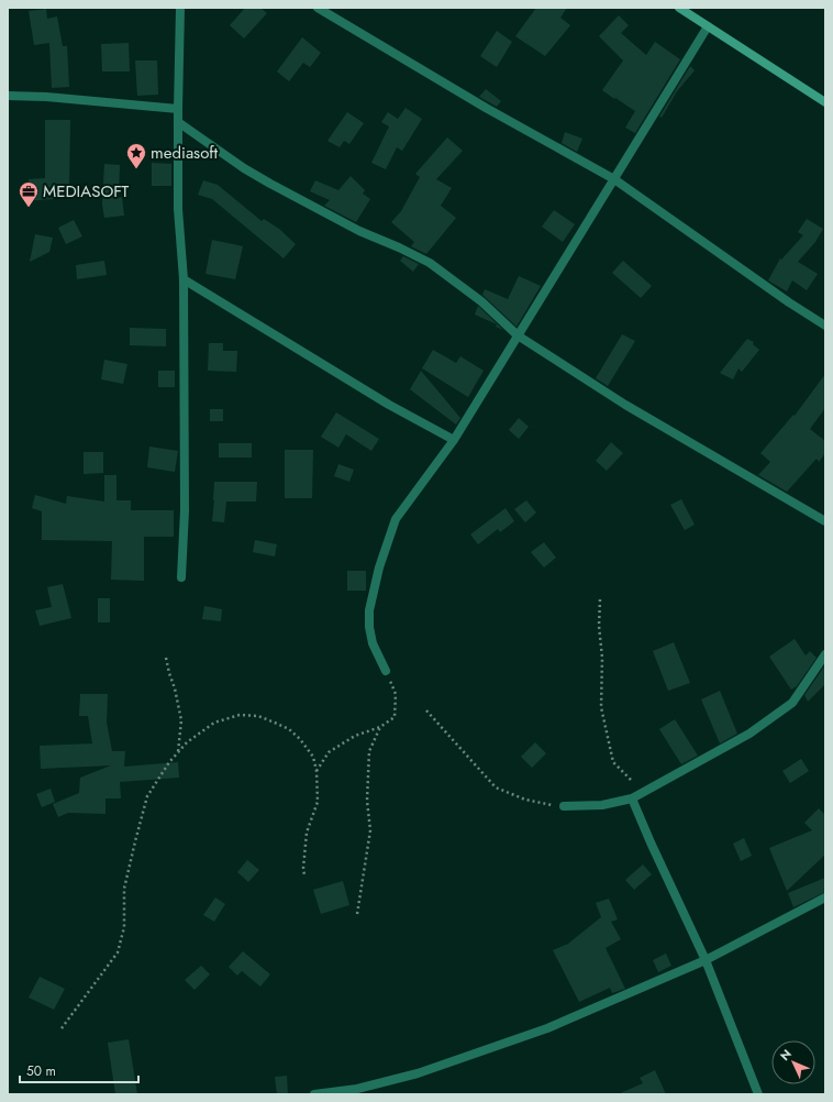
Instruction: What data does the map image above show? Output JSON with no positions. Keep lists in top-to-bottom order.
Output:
{
  "places": {
    "place": ["mediasoft"],
    "office": ["MEDIASOFT"]
  },
  "scale_bar": "50 m",
  "north": "top left"
}
